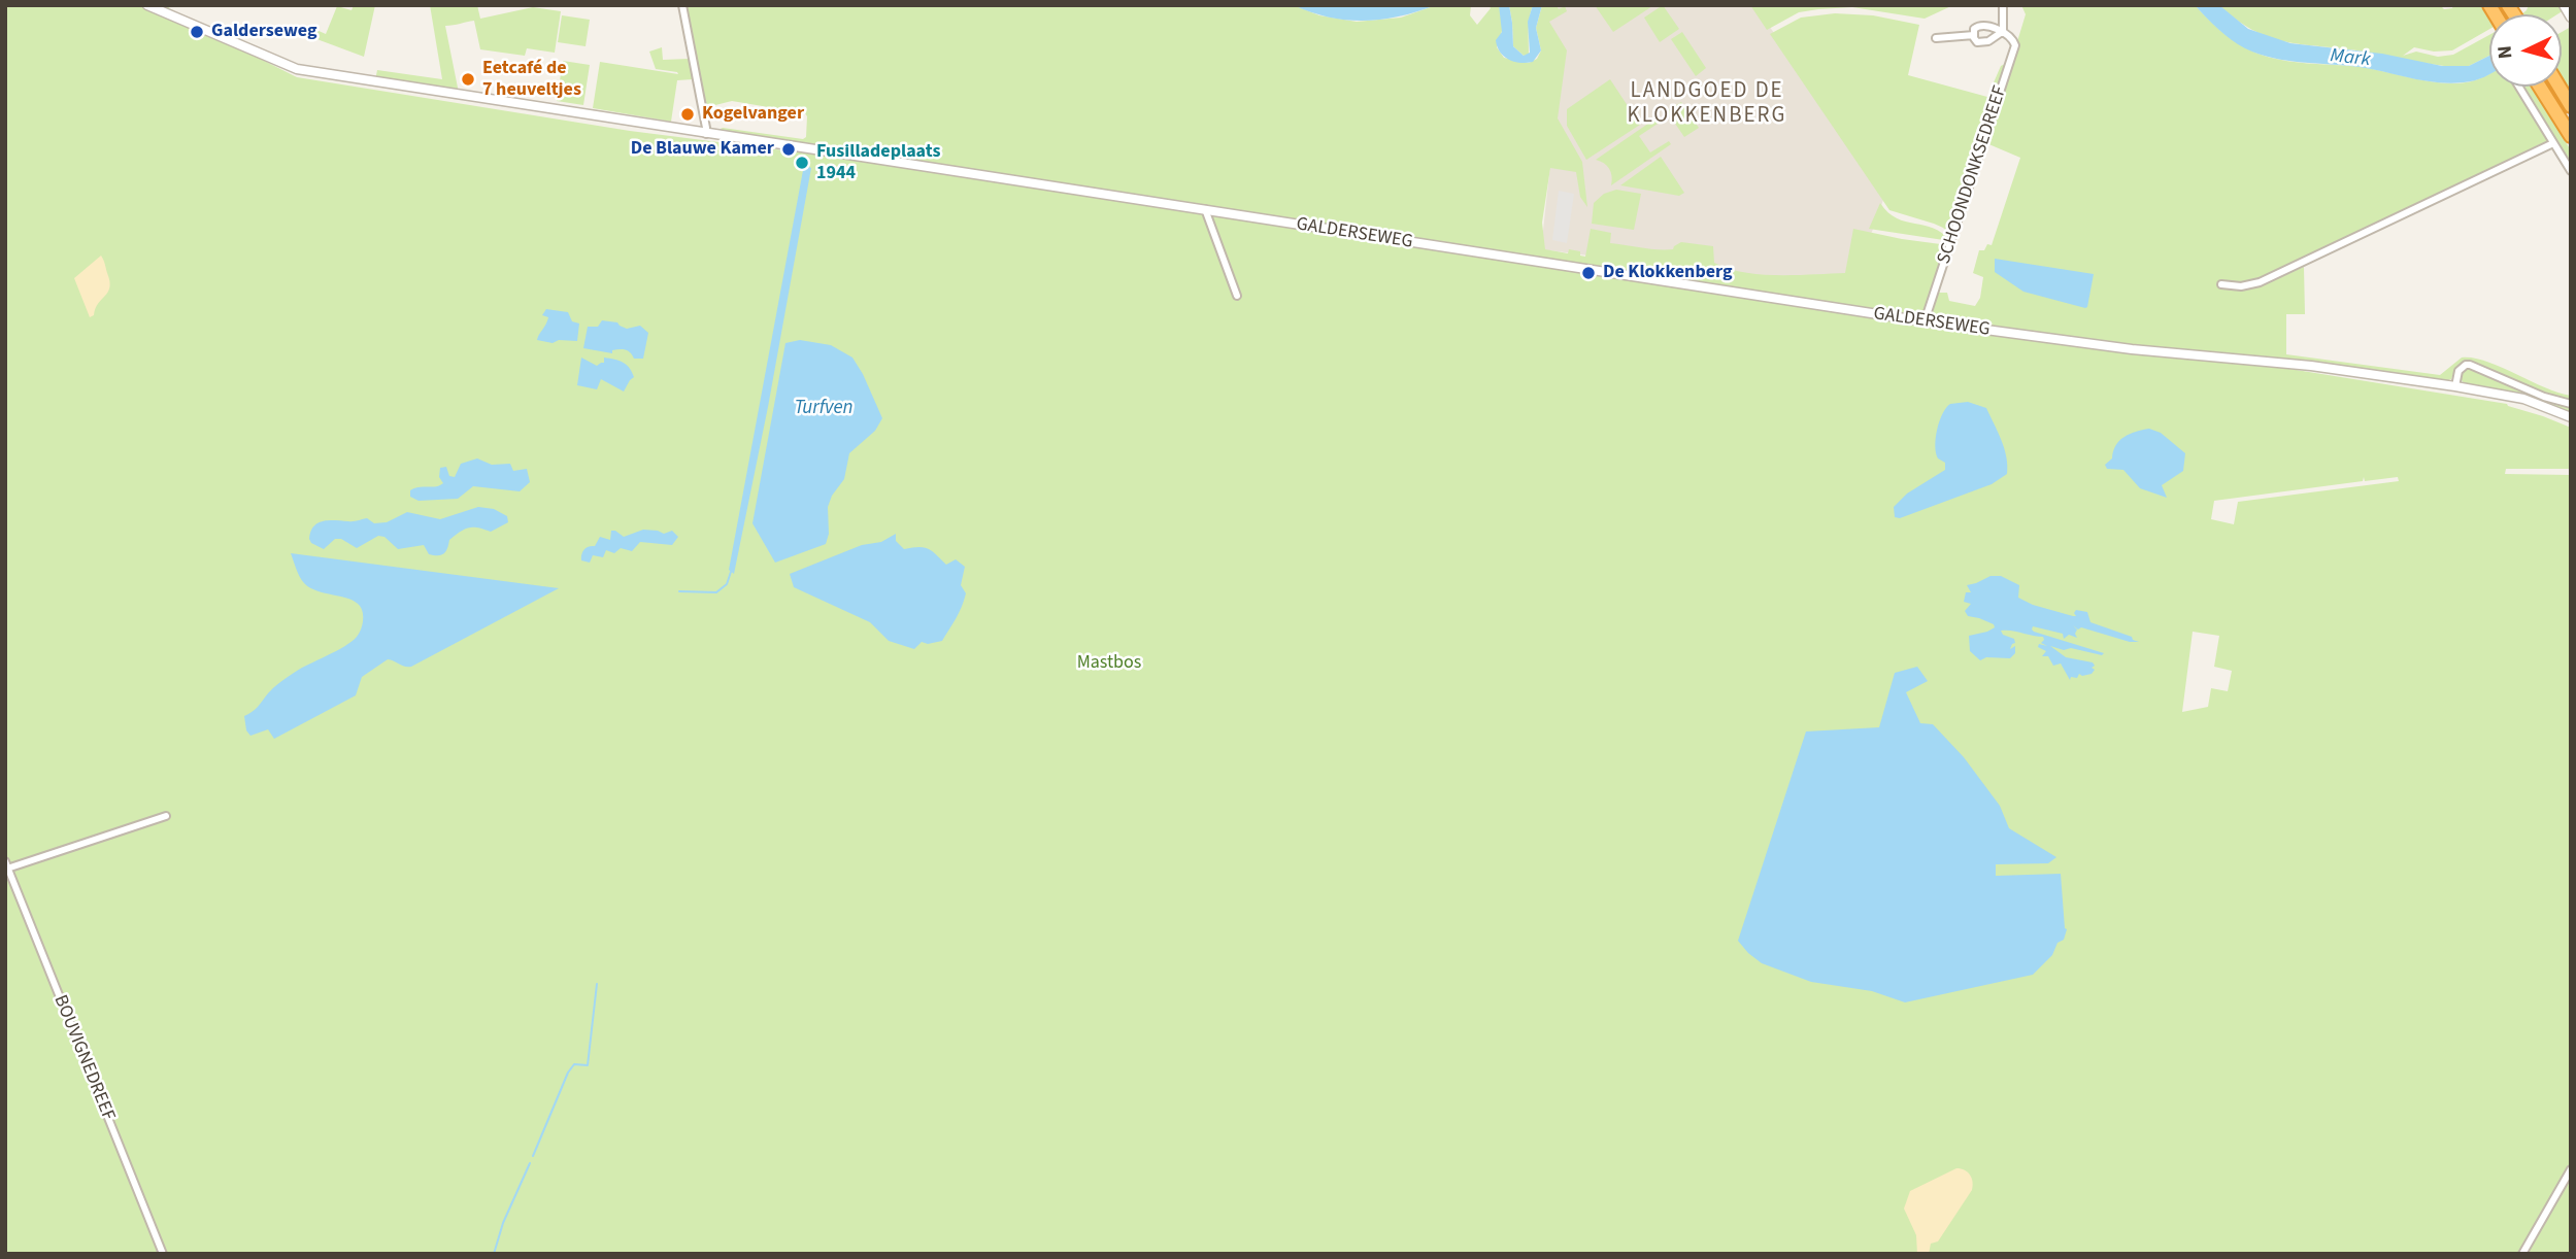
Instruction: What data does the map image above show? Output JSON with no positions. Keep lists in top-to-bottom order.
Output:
{
  "streets": {
    "street": ["SCHOONDONKSEDREEF", "GALDERSEWEG", "BOUVIGNEDREEF"]
  },
  "crossings": [
    ["SCHOONDONKSEDREEF", "GALDERSEWEG"]
  ],
  "districts": ["LANDGOED DE KLOKKENBERG"],
  "water": ["Mark", "Turfven"],
  "parks": ["Mastbos"],
  "places": [
    "Galderseweg",
    "Eetcafé de 7 heuveltjes",
    "Kogelvanger",
    "De Blauwe Kamer",
    "Fusilladeplaats 1944",
    "De Klokkenberg"
  ],
  "north": "left"
}
